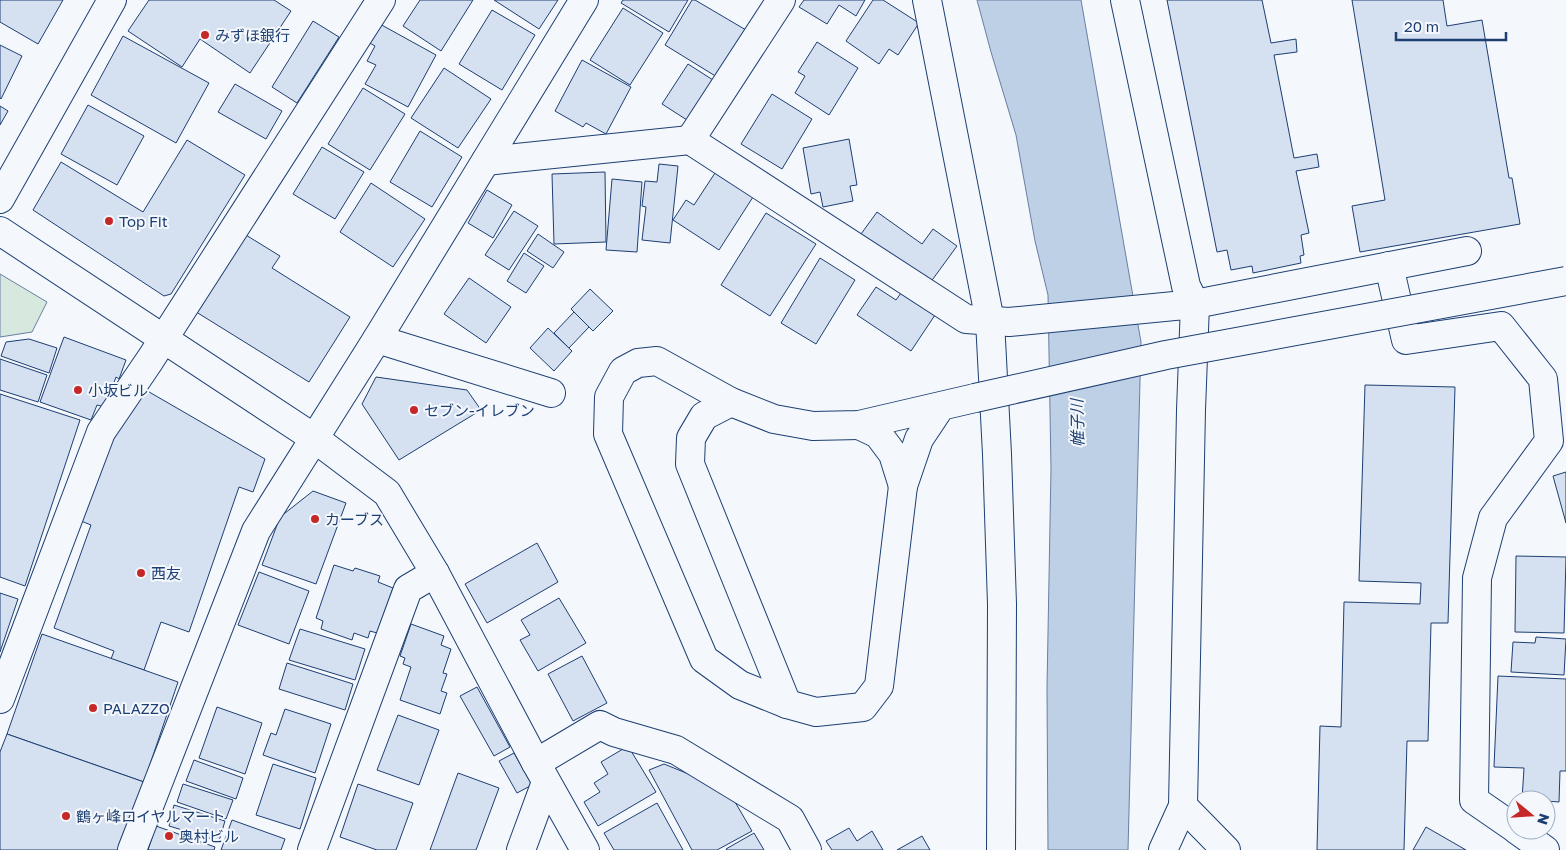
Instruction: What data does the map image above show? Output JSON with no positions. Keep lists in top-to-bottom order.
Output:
{
  "water": ["帷子川"],
  "places": [
    "みずほ銀行",
    "Top Fit",
    "小坂ビル",
    "セブン-イレブン",
    "カーブス",
    "西友",
    "PALAZZO",
    "鶴ヶ峰ロイヤルマート",
    "奥村ビル"
  ],
  "scale_bar": "20 m",
  "north": "right"
}
